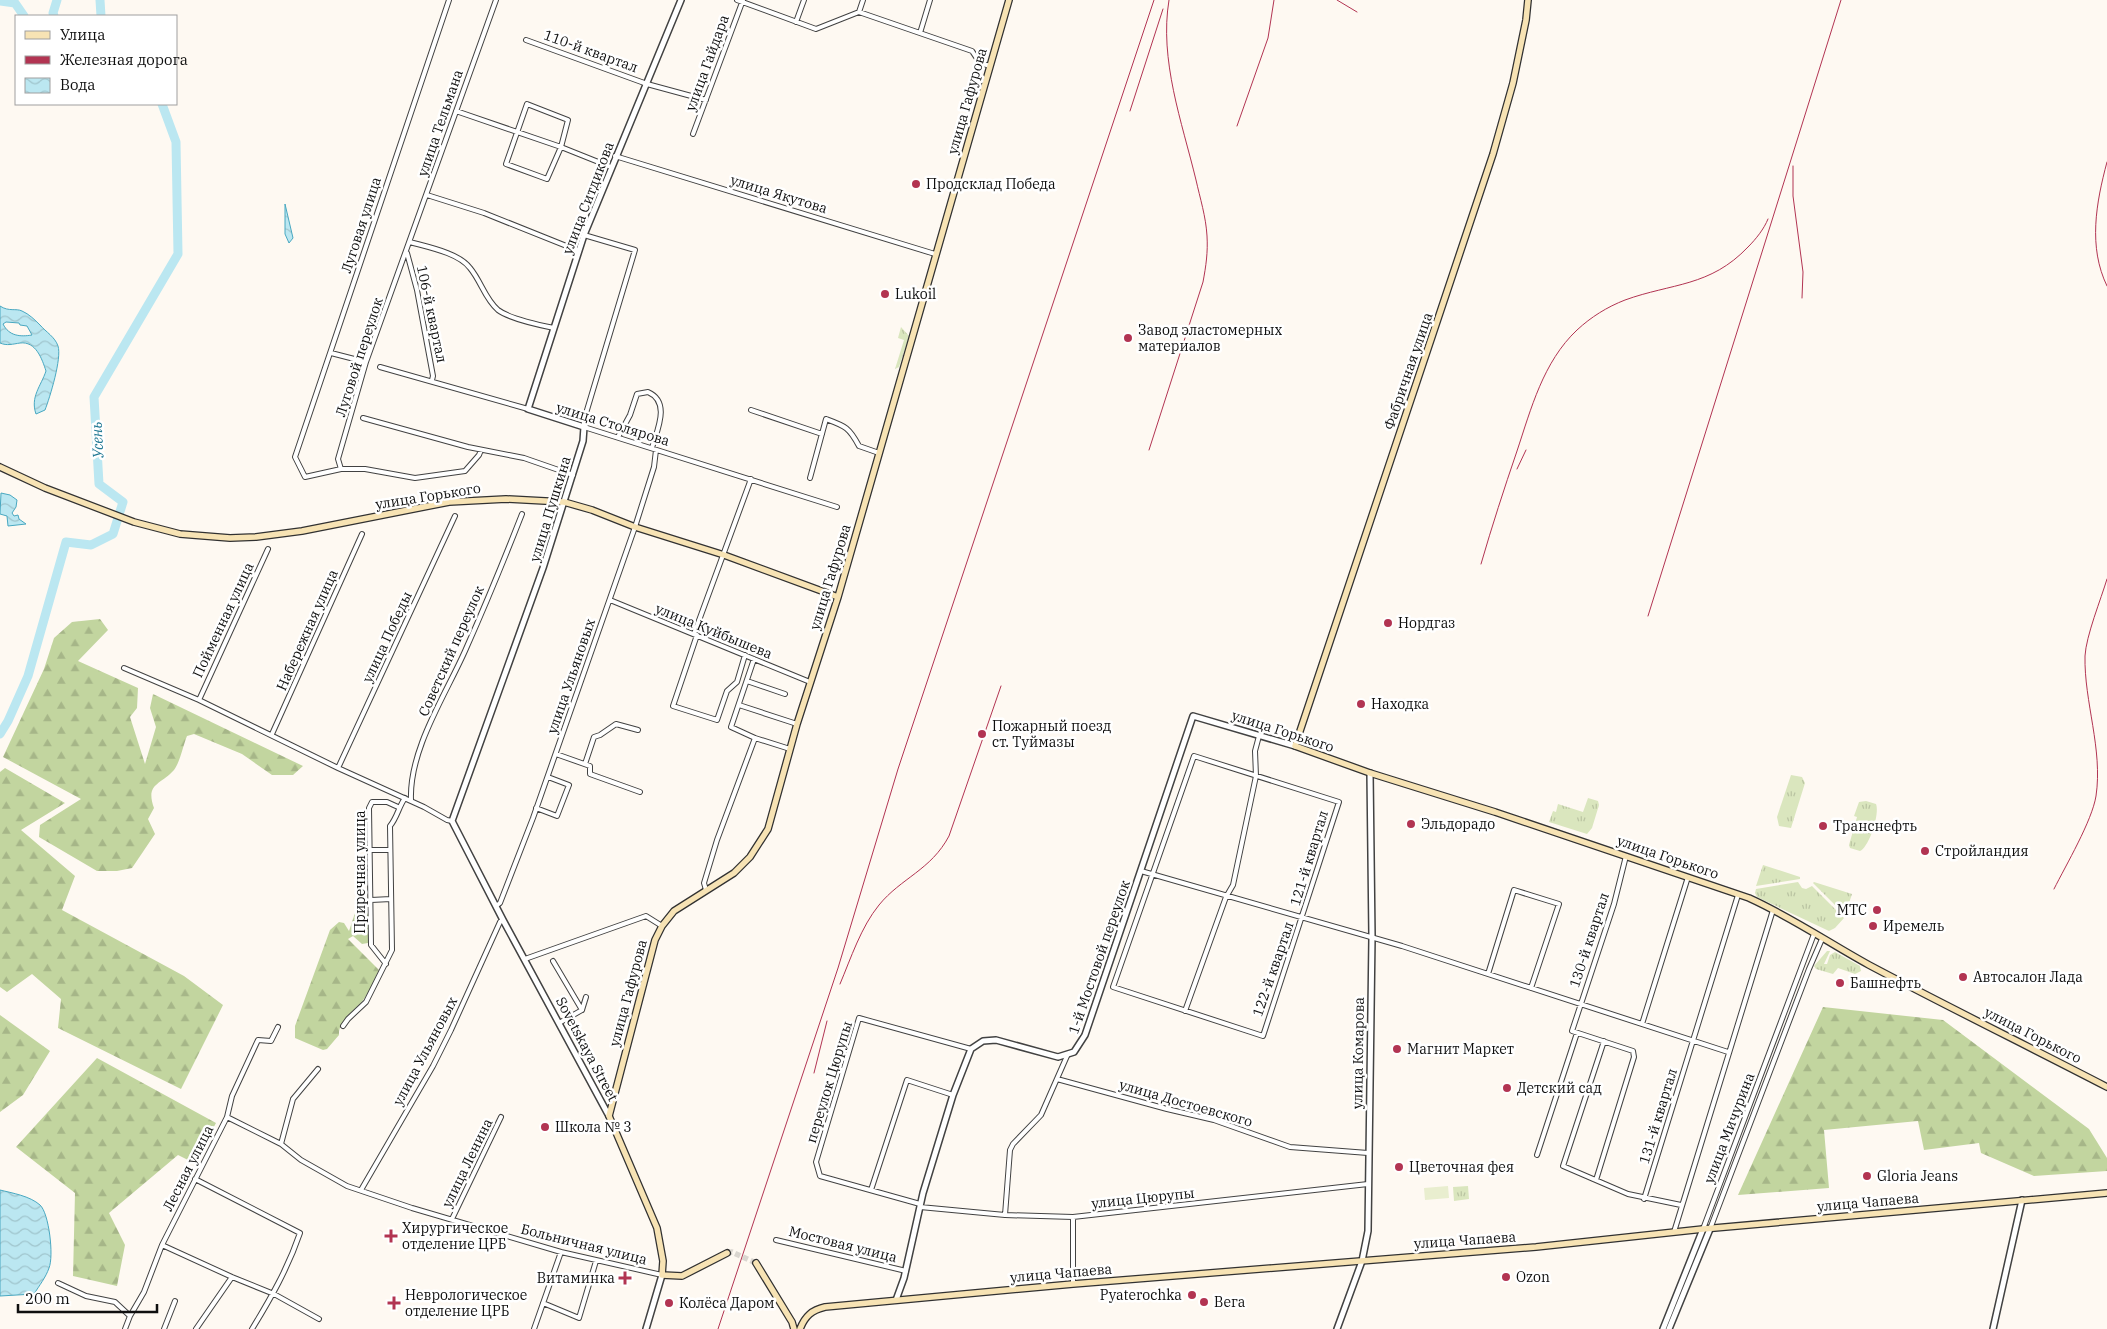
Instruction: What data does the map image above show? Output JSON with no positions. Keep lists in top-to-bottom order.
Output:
{
  "streets": {
    "main road": [
      "улица Гафурова",
      "Фабричная улица",
      "улица Горького",
      "Sovetskaya Street",
      "улица Чапаева"
    ],
    "street": [
      "110-й квартал",
      "улица Гайдара",
      "улица Тельмана",
      "улица Якутова",
      "улица Ситдикова",
      "Луговая улица",
      "106-й квартал",
      "Луговой переулок",
      "улица Столярова",
      "улица Пушкина",
      "Пойменная улица",
      "Набережная улица",
      "улица Куйбышева",
      "улица Победы",
      "Советский переулок",
      "улица Ульяновых",
      "121-й квартал",
      "Приречная улица",
      "130-й квартал",
      "1-й Мостовой переулок",
      "122-й квартал",
      "улица Комарова",
      "переулок Цюрупы",
      "улица Достоевского",
      "131-й квартал",
      "улица Мичурина",
      "улица Ленина",
      "Лесная улица",
      "улица Цюрупы",
      "Больничная улица",
      "Мостовая улица"
    ]
  },
  "crossings": [
    ["110-й квартал", "улица Гайдара"],
    ["110-й квартал", "улица Ситдикова"],
    ["улица Гафурова", "улица Якутова"],
    ["улица Гафурова", "улица Горького"],
    ["улица Гафурова", "улица Куйбышева"],
    ["улица Гафурова", "Sovetskaya Street"],
    ["улица Тельмана", "106-й квартал"],
    ["улица Тельмана", "Луговой переулок"],
    ["улица Якутова", "улица Ситдикова"],
    ["улица Ситдикова", "106-й квартал"],
    ["улица Ситдикова", "улица Столярова"],
    ["улица Ситдикова", "улица Пушкина"],
    ["Луговая улица", "Луговой переулок"],
    ["106-й квартал", "Луговой переулок"],
    ["106-й квартал", "улица Столярова"],
    ["Фабричная улица", "улица Горького"],
    ["улица Столярова", "улица Пушкина"],
    ["улица Столярова", "улица Ульяновых"],
    ["улица Горького", "улица Пушкина"],
    ["улица Горького", "улица Ульяновых"],
    ["улица Горького", "130-й квартал"],
    ["улица Горького", "1-й Мостовой переулок"],
    ["улица Горького", "улица Комарова"],
    ["улица Горького", "улица Мичурина"],
    ["улица Пушкина", "Sovetskaya Street"],
    ["улица Куйбышева", "улица Ульяновых"],
    ["улица Ульяновых", "Sovetskaya Street"],
    ["улица Ульяновых", "Больничная улица"],
    ["121-й квартал", "122-й квартал"],
    ["Sovetskaya Street", "Больничная улица"],
    ["улица Комарова", "улица Достоевского"],
    ["улица Комарова", "улица Цюрупы"],
    ["улица Комарова", "улица Чапаева"],
    ["переулок Цюрупы", "улица Цюрупы"],
    ["улица Мичурина", "улица Чапаева"],
    ["улица Ленина", "Больничная улица"],
    ["Лесная улица", "Больничная улица"]
  ],
  "water": ["Усень"],
  "places": {
    "other": [
      "Продсклад Победа",
      "Lukoil",
      "Завод эластомерных материалов",
      "Нордгаз",
      "Находка",
      "Пожарный поезд ст. Туймазы",
      "Эльдорадо",
      "Транснефть",
      "Стройландия",
      "МТС",
      "Иремель",
      "Автосалон Лада",
      "Башнефть",
      "Магнит Маркет",
      "Детский сад",
      "Школа № 3",
      "Цветочная фея",
      "Gloria Jeans",
      "Ozon",
      "Pyaterochka",
      "Вега",
      "Колёса Даром"
    ],
    "health": ["Хирургическое отделение ЦРБ", "Витаминка", "Неврологическое отделение ЦРБ"]
  },
  "legend": ["Улица", "Железная дорога", "Вода"],
  "scale_bar": "200 m"
}
